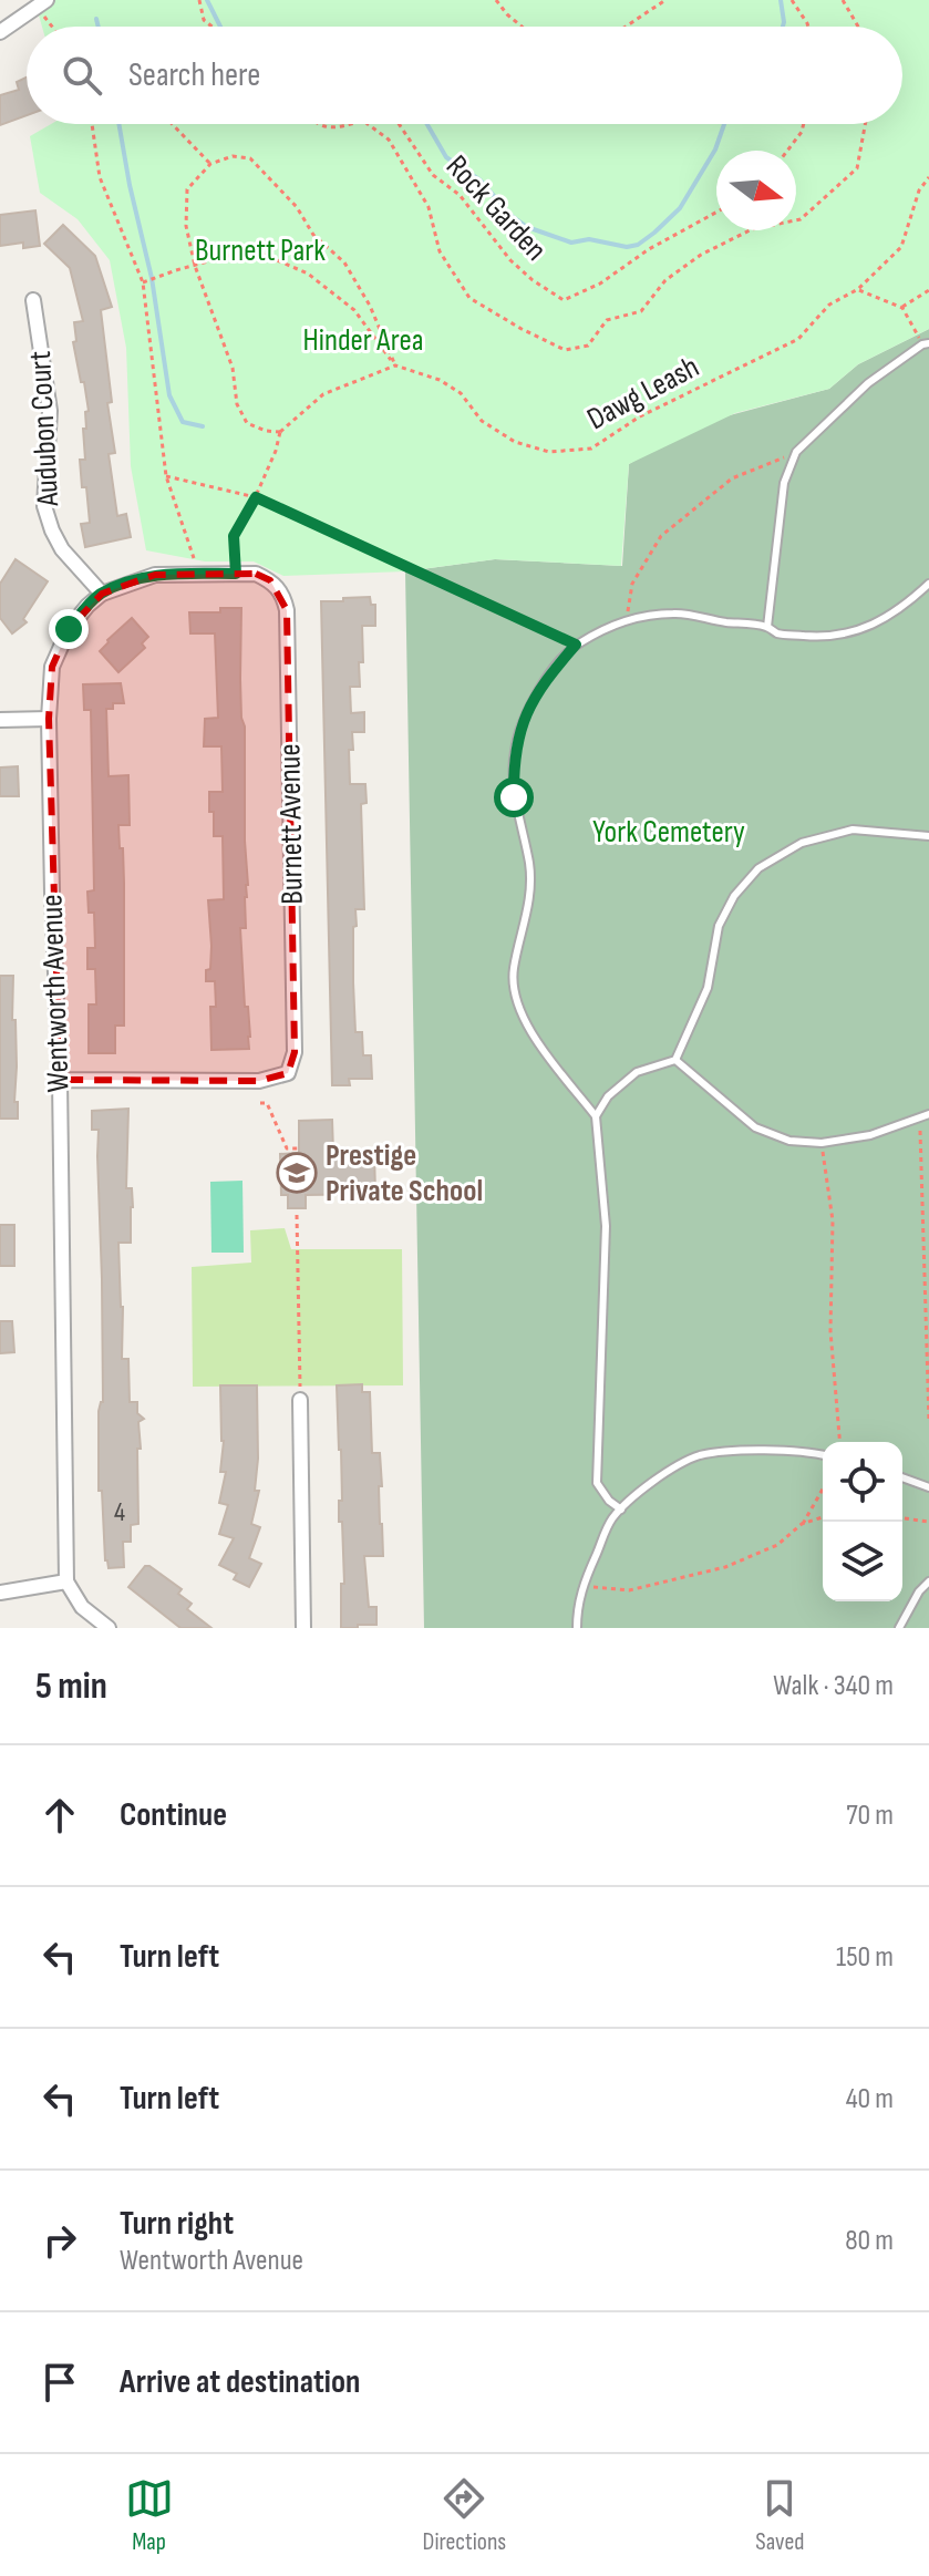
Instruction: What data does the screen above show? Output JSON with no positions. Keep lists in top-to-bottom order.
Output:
{
  "streets": {
    "street": ["Audubon Court", "Burnett Avenue", "Wentworth Avenue"],
    "path": ["Rock Garden", "Dawg Leash"]
  },
  "crossings": [
    ["Audubon Court", "Wentworth Avenue"],
    ["Burnett Avenue", "Wentworth Avenue"]
  ],
  "parks": ["Burnett Park", "Hinder Area", "York Cemetery"],
  "places": {
    "school or university": ["Prestige Private School"]
  },
  "house_numbers": ["4"],
  "north": "right",
  "page": {
    "search": "Search here",
    "heading": ["5 min", "Walk · 340 m"],
    "list": [
      ["Continue", "70 m"],
      ["Turn left", "150 m"],
      ["Turn left", "40 m"],
      ["Turn right", "Wentworth Avenue", "80 m"],
      "Arrive at destination"
    ],
    "nav": ["Map", "Directions", "Saved"]
  }
}
